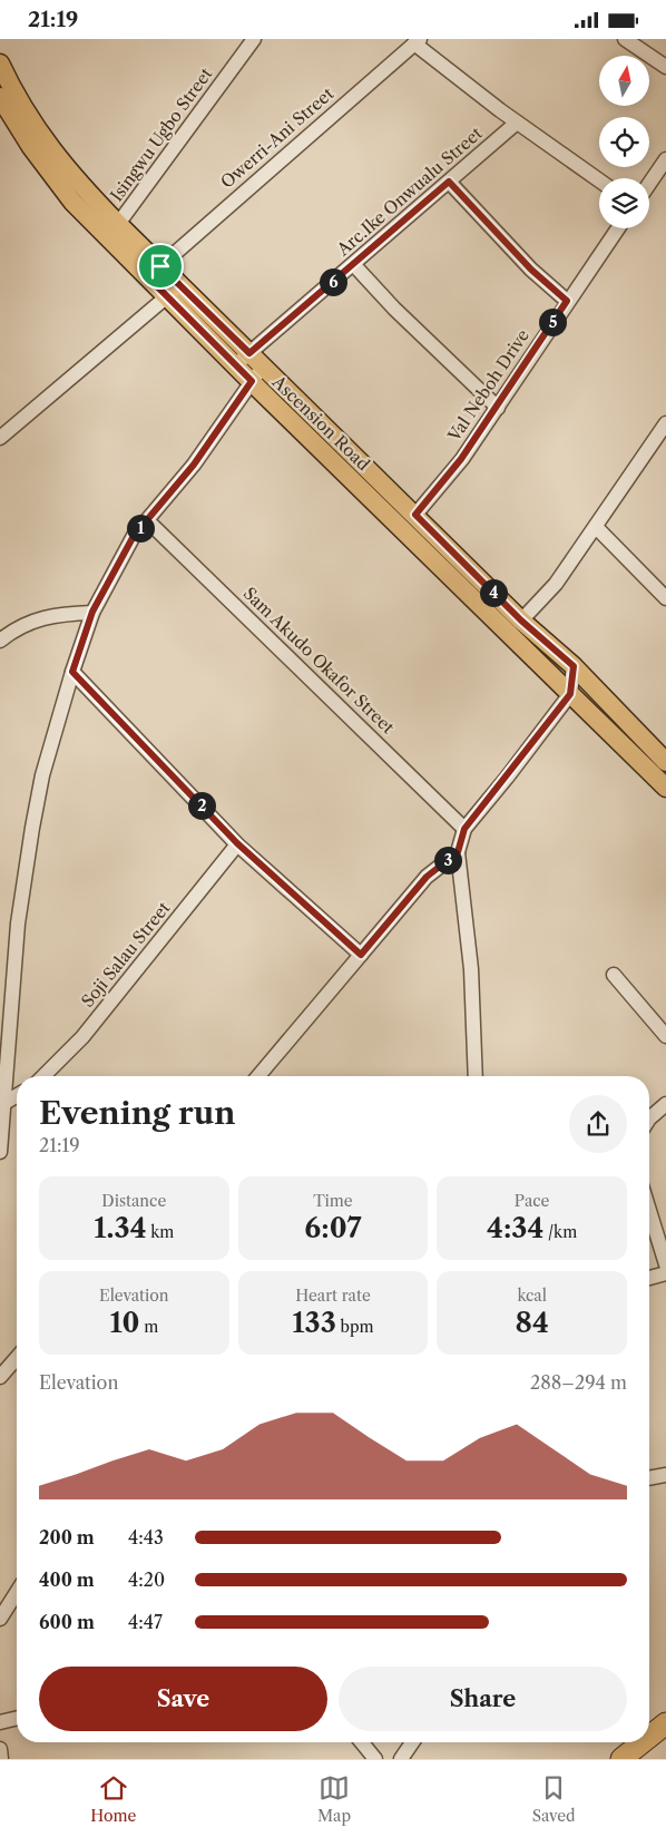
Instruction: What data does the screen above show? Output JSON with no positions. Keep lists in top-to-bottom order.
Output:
{
  "streets": {
    "main road": ["Ascension Road"],
    "street": [
      "Isingwu Ugbo Street",
      "Owerri-Ani Street",
      "Arc.Ike Onwualu Street",
      "Val Neboh Drive",
      "Sam Akudo Okafor Street",
      "Soji Salau Street"
    ]
  },
  "crossings": [
    ["Isingwu Ugbo Street", "Ascension Road"],
    ["Owerri-Ani Street", "Ascension Road"],
    ["Arc.Ike Onwualu Street", "Ascension Road"],
    ["Val Neboh Drive", "Ascension Road"]
  ],
  "north": "top",
  "page": {
    "status": "21:19",
    "pins": [
      "6",
      "5",
      "1",
      "4",
      "2",
      "3"
    ],
    "heading": ["Evening run", "21:19"],
    "stats": [
      ["Distance", "1.34 km"],
      ["Time", "6:07"],
      ["Pace", "4:34 /km"],
      ["Elevation", "10 m"],
      ["Heart rate", "133 bpm"],
      ["kcal", "84"]
    ],
    "chart": ["Elevation", "288–294 m"],
    "list": [
      {
        "name": "200 m",
        "note": "4:43"
      },
      {
        "name": "400 m",
        "note": "4:20"
      },
      {
        "name": "600 m",
        "note": "4:47"
      }
    ],
    "buttons": ["Save", "Share"],
    "tabs": ["Home", "Map", "Saved"]
  }
}
